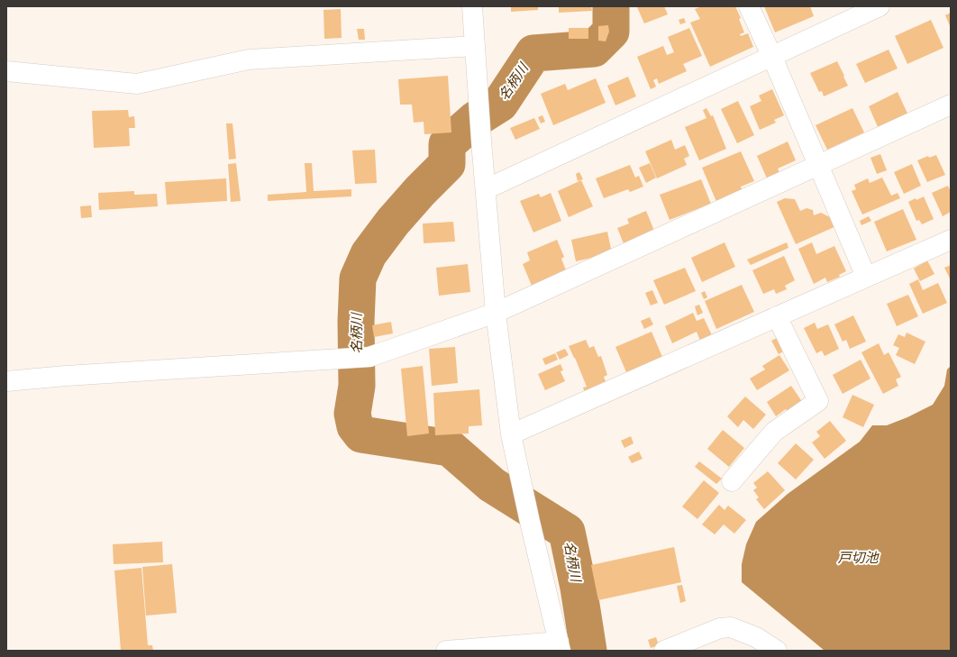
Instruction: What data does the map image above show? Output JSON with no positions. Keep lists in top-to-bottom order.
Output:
{
  "water": ["名柄川", "戸切池"]
}
